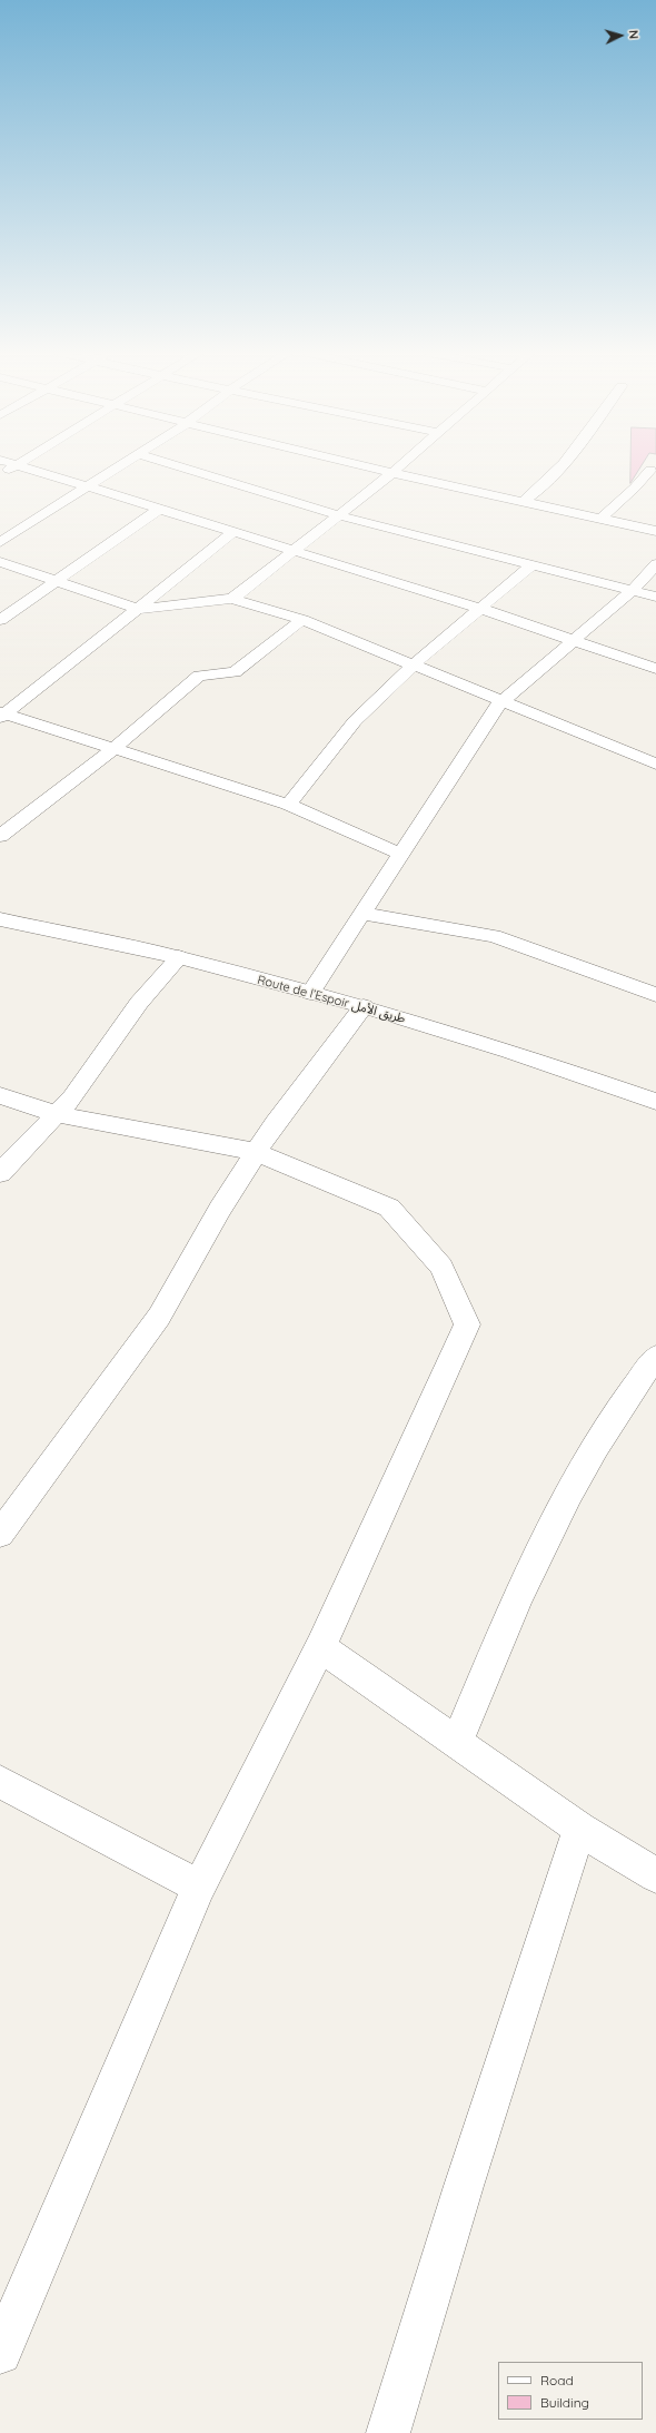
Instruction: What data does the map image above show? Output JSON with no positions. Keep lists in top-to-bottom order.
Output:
{
  "streets": {
    "main road": ["Route de l’Espoir طريق الأمل"]
  },
  "legend": ["Road", "Building"],
  "north": "right"
}
